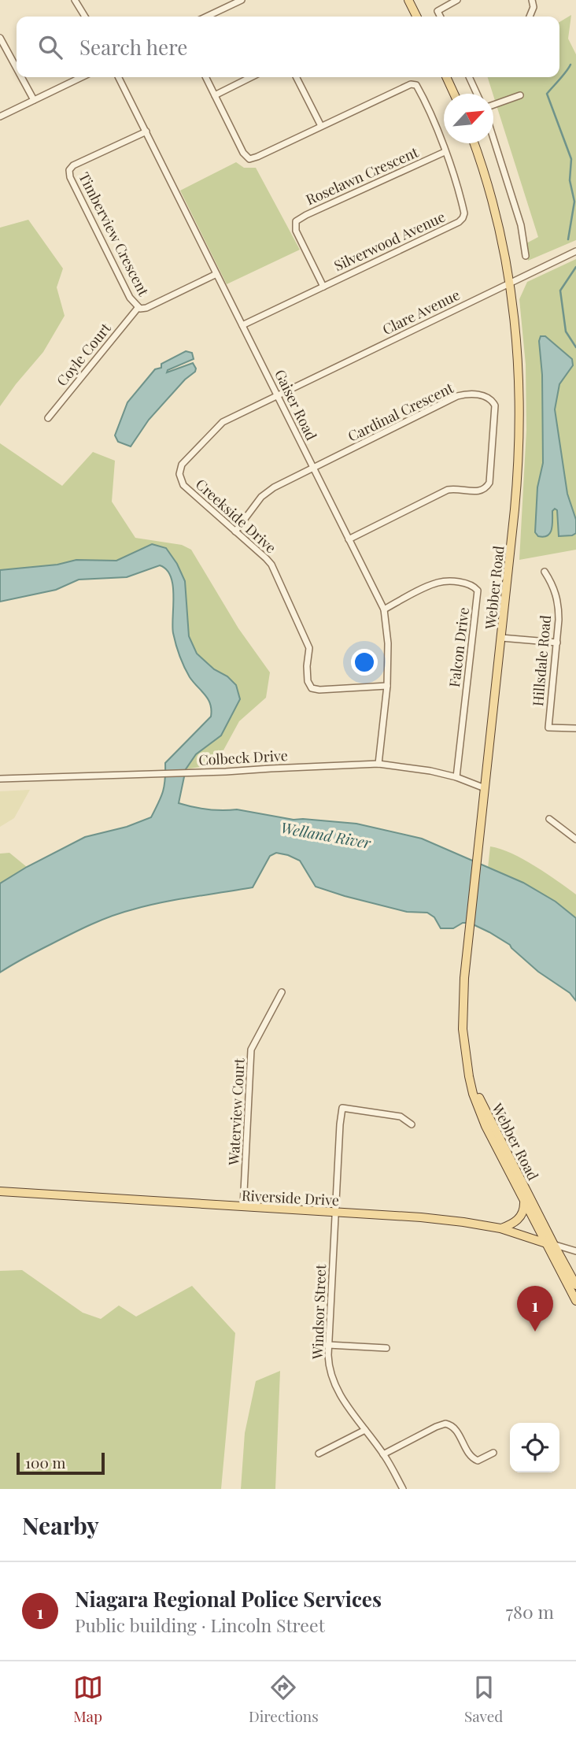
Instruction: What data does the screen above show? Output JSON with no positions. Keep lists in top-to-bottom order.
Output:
{
  "streets": {
    "main road": ["Webber Road", "Riverside Drive"],
    "street": [
      "Roselawn Crescent",
      "Timberview Crescent",
      "Silverwood Avenue",
      "Clare Avenue",
      "Coyle Court",
      "Gaiser Road",
      "Cardinal Crescent",
      "Creekside Drive",
      "Falcon Drive",
      "Hillsdale Road",
      "Colbeck Drive",
      "Waterview Court",
      "Windsor Street"
    ]
  },
  "crossings": [
    ["Roselawn Crescent", "Silverwood Avenue"],
    ["Timberview Crescent", "Coyle Court"],
    ["Timberview Crescent", "Gaiser Road"],
    ["Silverwood Avenue", "Gaiser Road"],
    ["Clare Avenue", "Gaiser Road"],
    ["Clare Avenue", "Creekside Drive"],
    ["Clare Avenue", "Webber Road"],
    ["Gaiser Road", "Cardinal Crescent"],
    ["Gaiser Road", "Creekside Drive"],
    ["Gaiser Road", "Falcon Drive"],
    ["Gaiser Road", "Colbeck Drive"],
    ["Webber Road", "Colbeck Drive"],
    ["Webber Road", "Riverside Drive"],
    ["Falcon Drive", "Colbeck Drive"],
    ["Waterview Court", "Riverside Drive"],
    ["Riverside Drive", "Windsor Street"]
  ],
  "water": ["Welland River"],
  "scale_bar": "100 m",
  "north": "top right",
  "page": {
    "search": "Search here",
    "pins": "1",
    "scale": "100 m",
    "heading": "Nearby",
    "list": [
      {
        "mark": "1",
        "name": "Niagara Regional Police Services",
        "note": "Public building · Lincoln Street",
        "value": "780 m"
      }
    ],
    "nav": ["Map", "Directions", "Saved"]
  }
}
